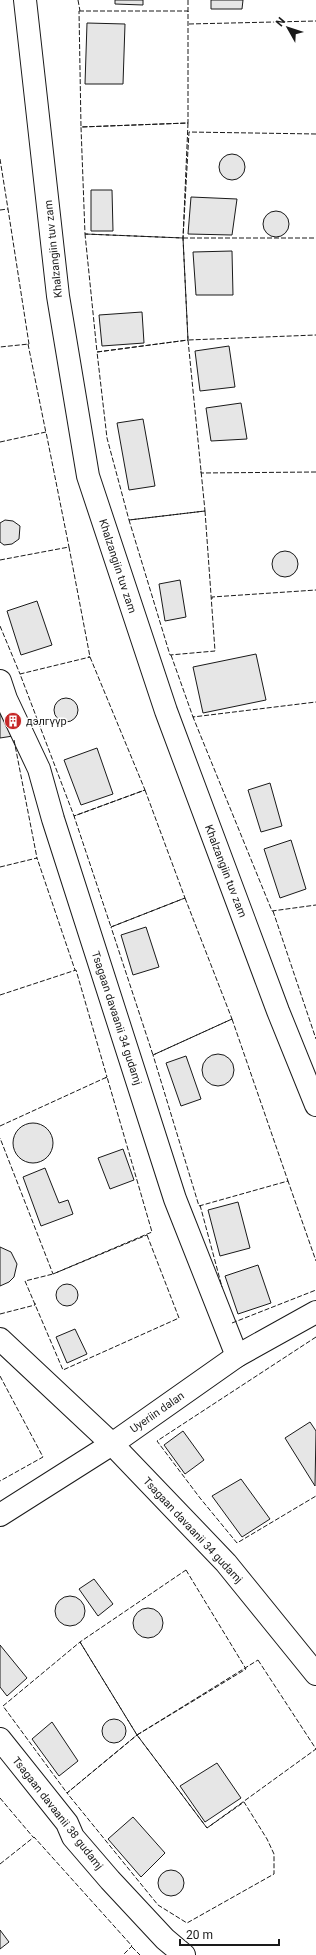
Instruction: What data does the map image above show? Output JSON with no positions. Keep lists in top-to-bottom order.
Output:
{
  "streets": {
    "street": [
      "Khalzangiin tuv zam",
      "Tsagaan davaanii 34 gudamj",
      "Uyeriin dalan",
      "Tsagaan davaanii 38 gudamj"
    ]
  },
  "crossings": [
    ["Tsagaan davaanii 34 gudamj", "Uyeriin dalan"]
  ],
  "places": {
    "building": ["дэлгүүр"]
  },
  "scale_bar": "20 m",
  "north": "top left"
}
